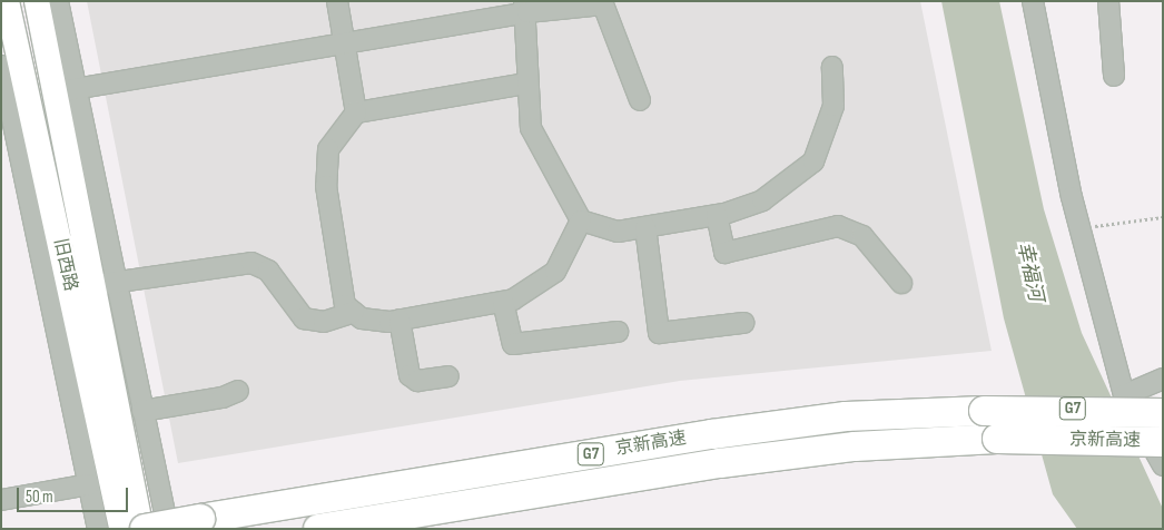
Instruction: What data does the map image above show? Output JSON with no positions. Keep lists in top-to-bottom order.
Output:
{
  "streets": {
    "highway": ["G7", "京新高速"],
    "main road": ["旧西路"]
  },
  "crossings": [
    ["旧西路", "京新高速"]
  ],
  "water": ["幸福河"],
  "scale_bar": "50 m"
}
